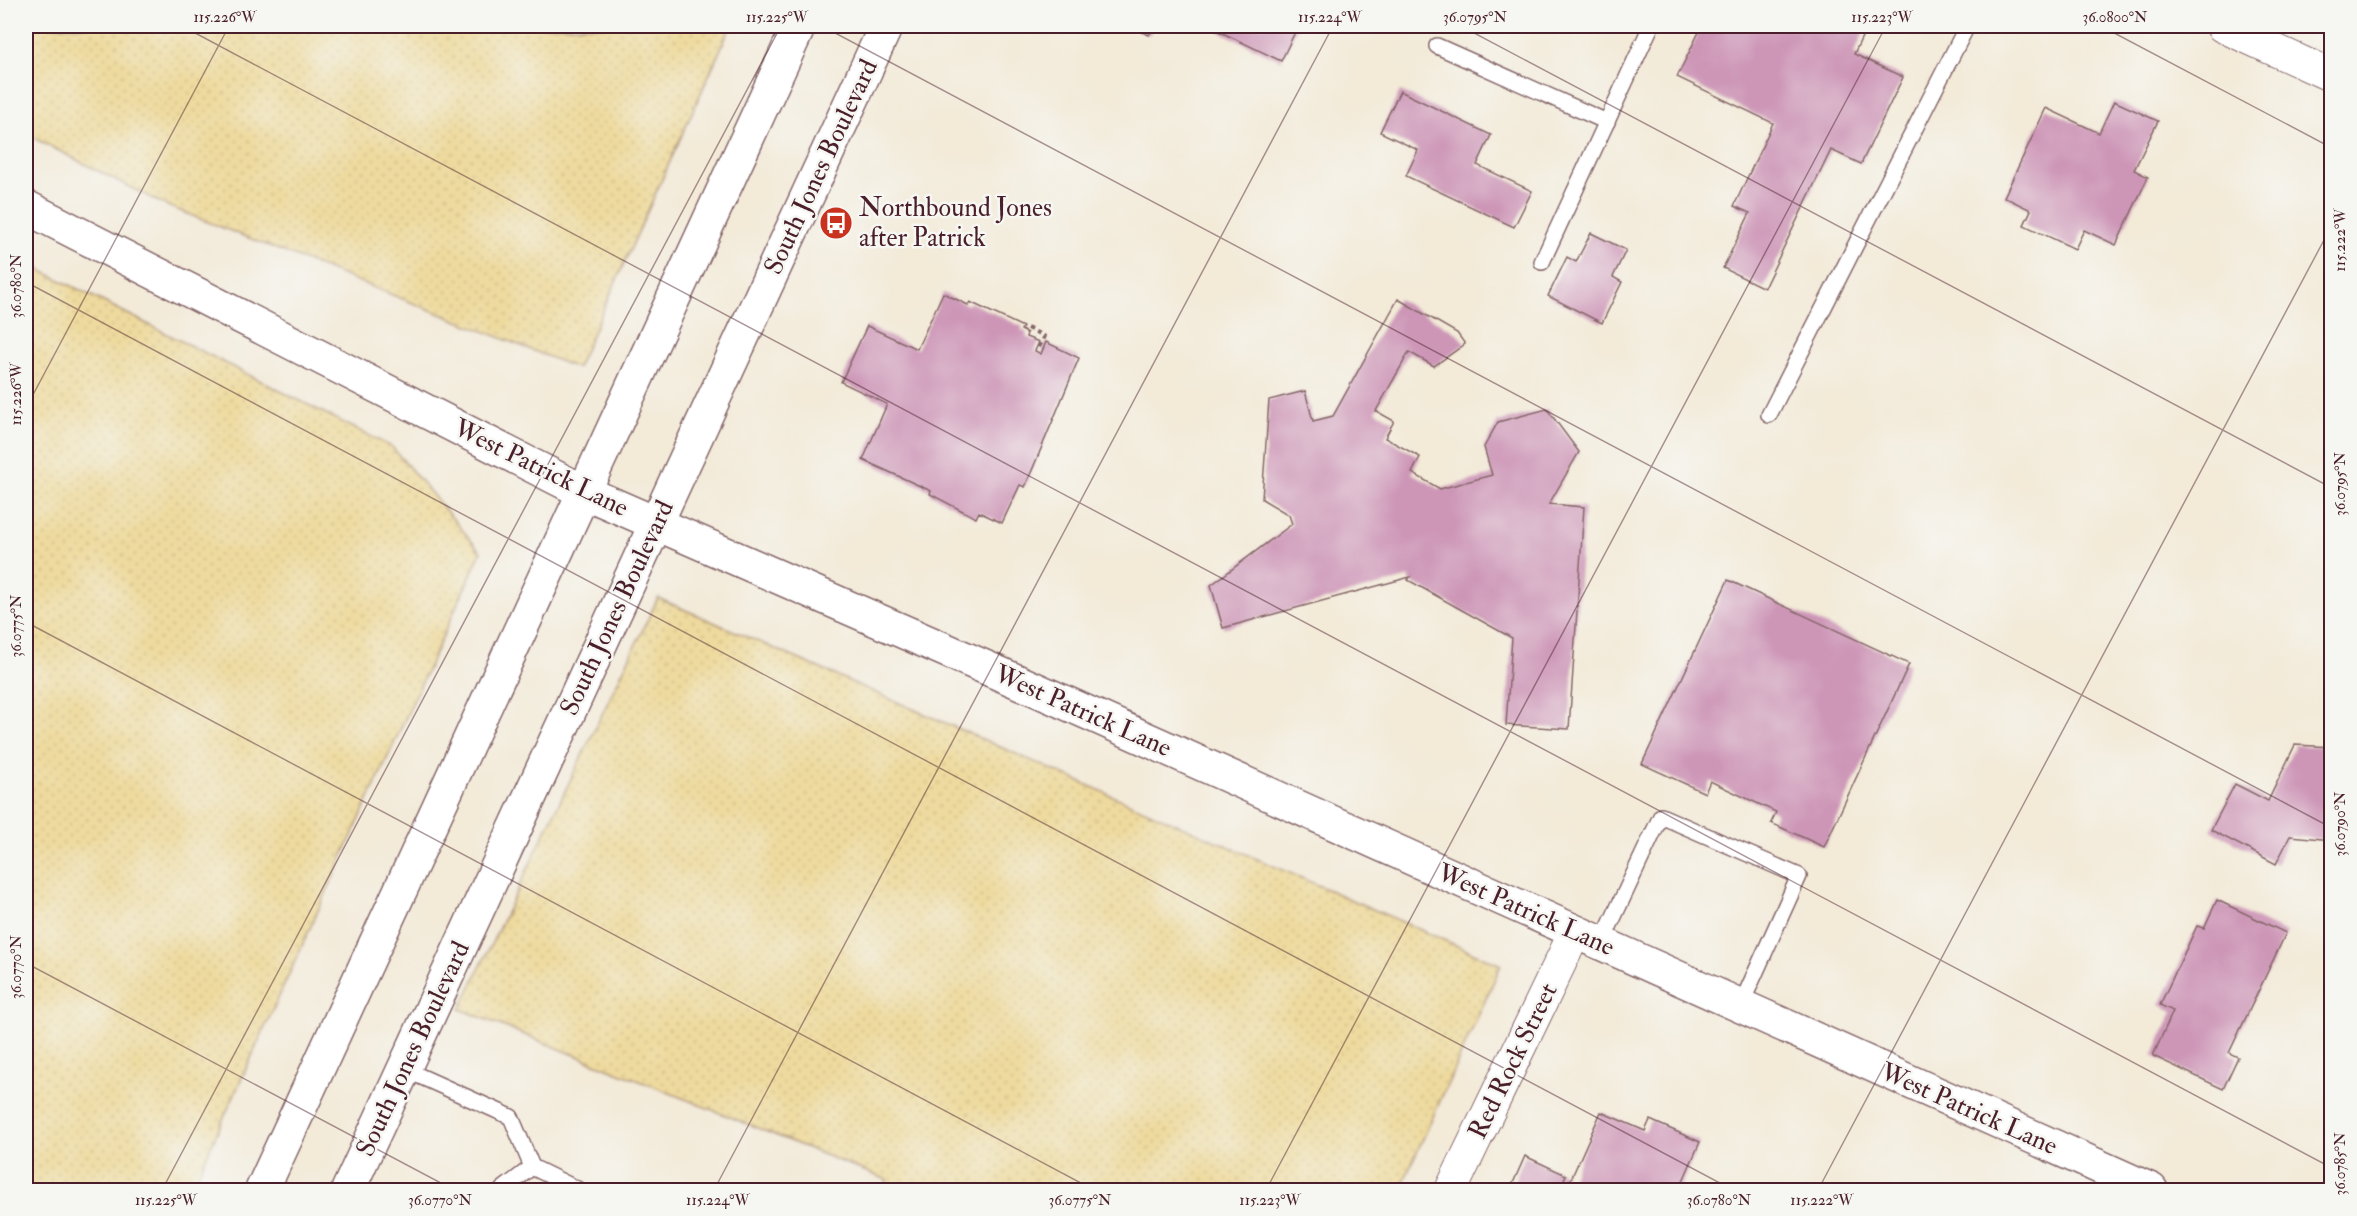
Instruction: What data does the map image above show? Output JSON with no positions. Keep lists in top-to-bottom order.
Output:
{
  "streets": {
    "main road": ["South Jones Boulevard", "West Patrick Lane"],
    "street": ["Red Rock Street"]
  },
  "crossings": [
    ["South Jones Boulevard", "West Patrick Lane"],
    ["West Patrick Lane", "Red Rock Street"]
  ],
  "places": {
    "bus stop": ["Northbound Jones after Patrick"]
  },
  "coordinates": [
    "115.226°W",
    "115.225°W",
    "115.224°W",
    "36.0795°N",
    "115.223°W",
    "36.0800°N",
    "115.222°W",
    "36.0780°N",
    "36.0775°N",
    "36.0790°N",
    "36.0770°N",
    "36.0785°N"
  ]
}
